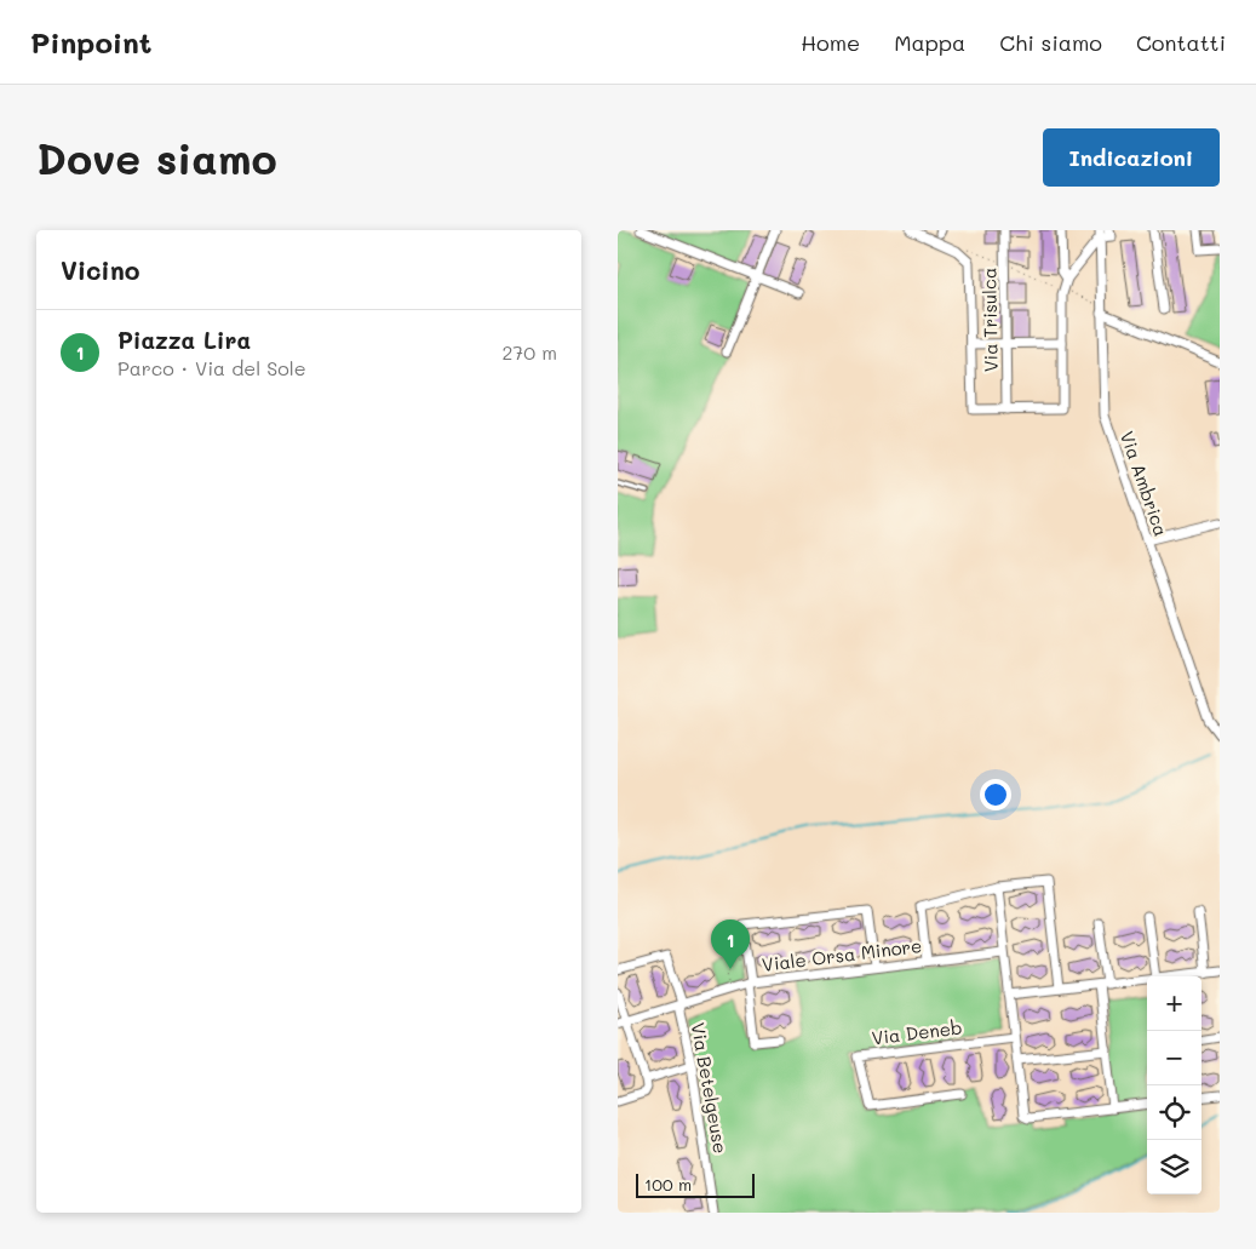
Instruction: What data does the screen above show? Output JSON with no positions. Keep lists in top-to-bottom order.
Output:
{
  "streets": {
    "street": [
      "Via Trisulca",
      "Via Ambrica",
      "Viale Orsa Minore",
      "Via Deneb",
      "Via Betelgeuse"
    ]
  },
  "crossings": [
    ["Viale Orsa Minore", "Via Betelgeuse"]
  ],
  "scale_bar": "100 m",
  "page": {
    "header": "Pinpoint",
    "nav": [
      "Home",
      "Mappa",
      "Chi siamo",
      "Contatti"
    ],
    "buttons": "Indicazioni",
    "title": "Dove siamo",
    "heading": "Vicino",
    "list": [
      {
        "mark": "1",
        "name": "Piazza Lira",
        "note": "Parco · Via del Sole",
        "value": "270 m"
      }
    ],
    "pins": "1",
    "map_buttons": ["+", "−"],
    "scale": "100 m"
  }
}
